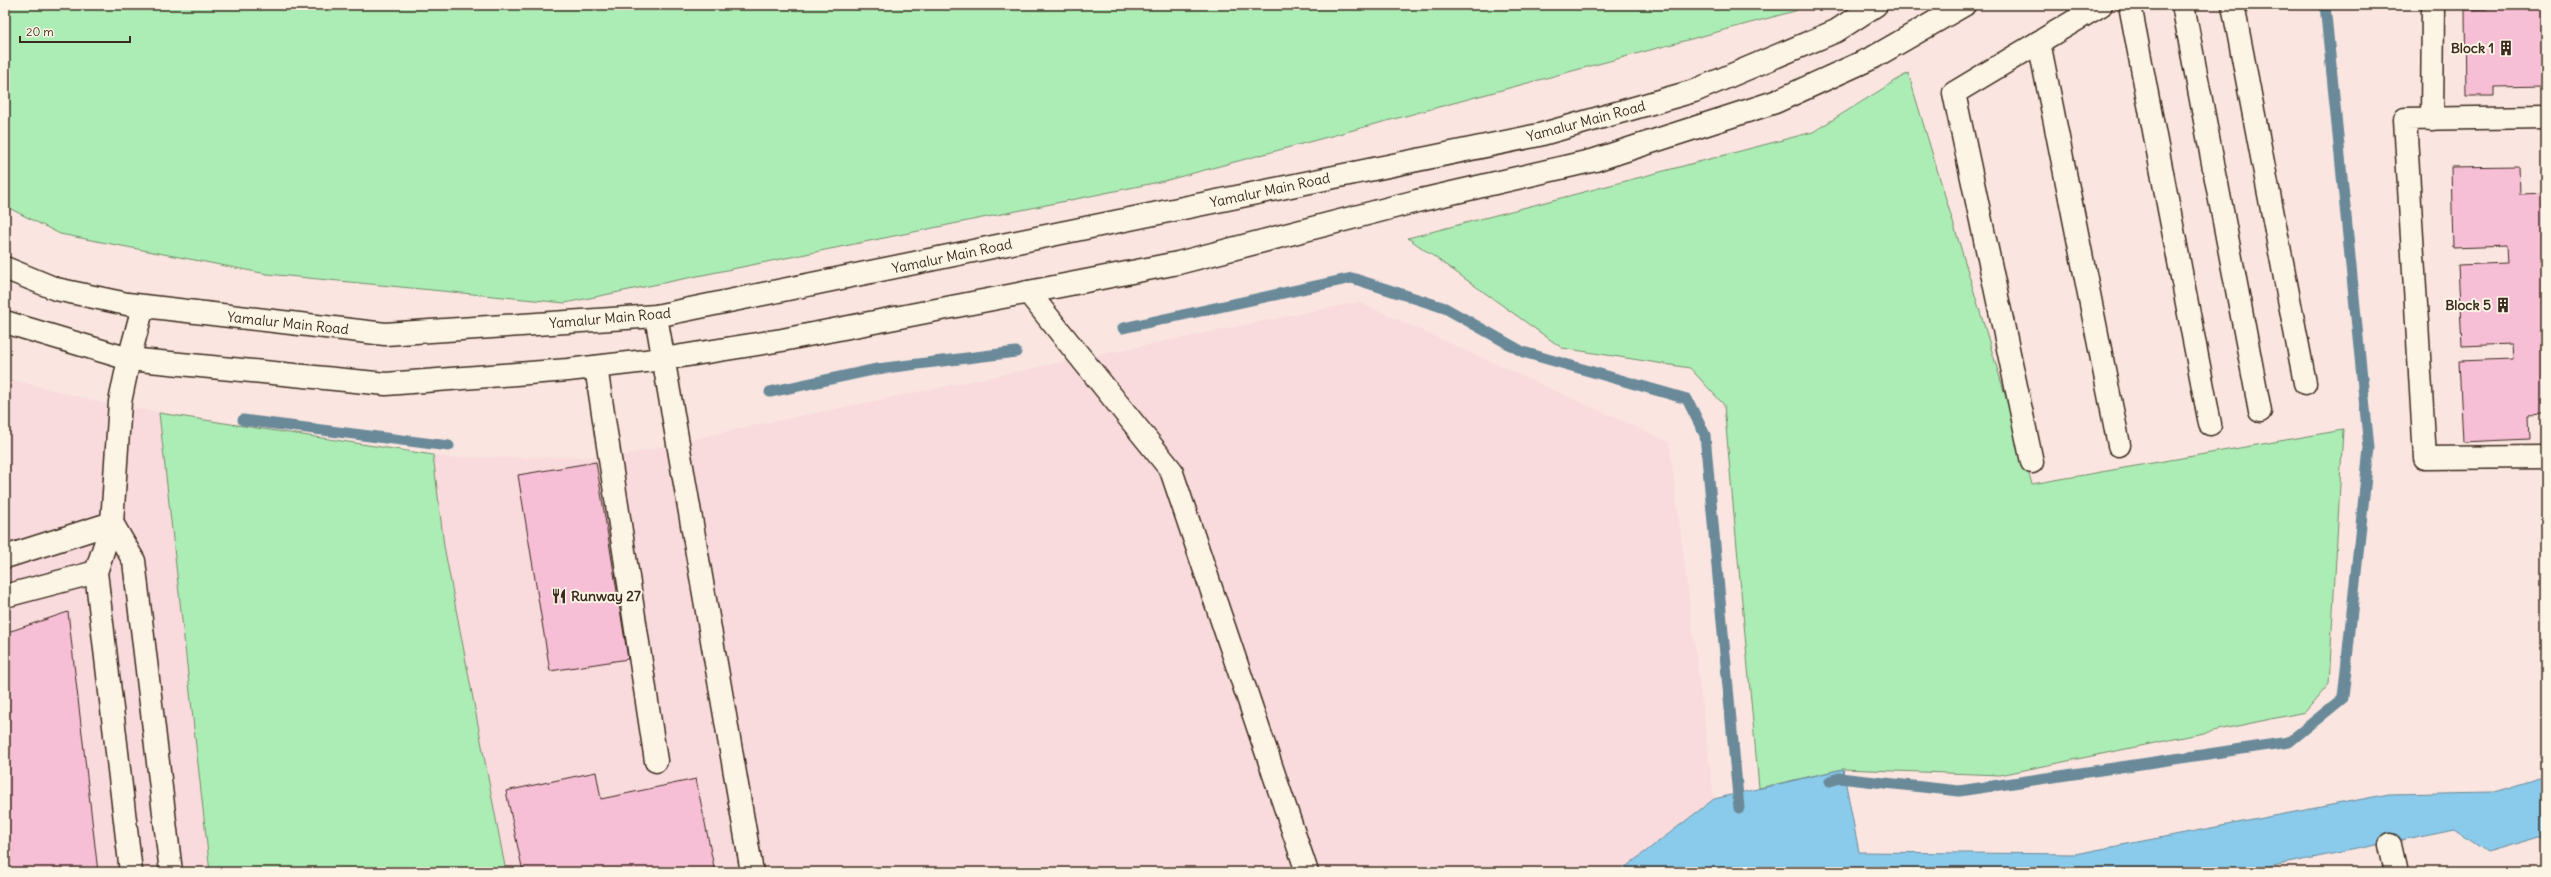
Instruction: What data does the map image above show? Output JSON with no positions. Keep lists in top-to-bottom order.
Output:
{
  "streets": {
    "street": ["Yamalur Main Road"]
  },
  "places": {
    "building": ["Block 1", "Block 5"],
    "restaurant": ["Runway 27"]
  },
  "scale_bar": "20 m"
}
